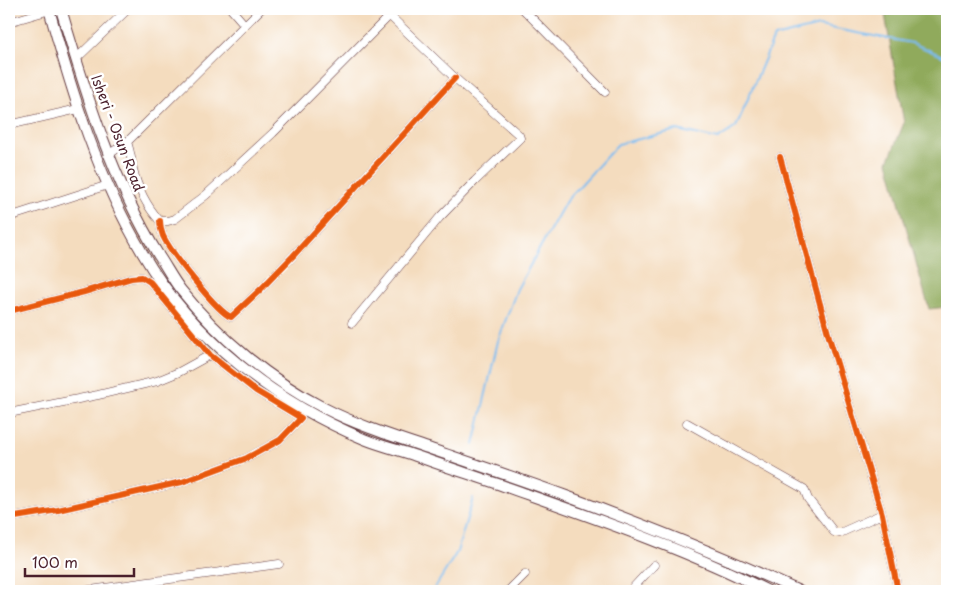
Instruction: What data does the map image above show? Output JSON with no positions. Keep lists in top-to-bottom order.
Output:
{
  "streets": {
    "main road": ["Isheri - Osun Road"]
  },
  "scale_bar": "100 m"
}
